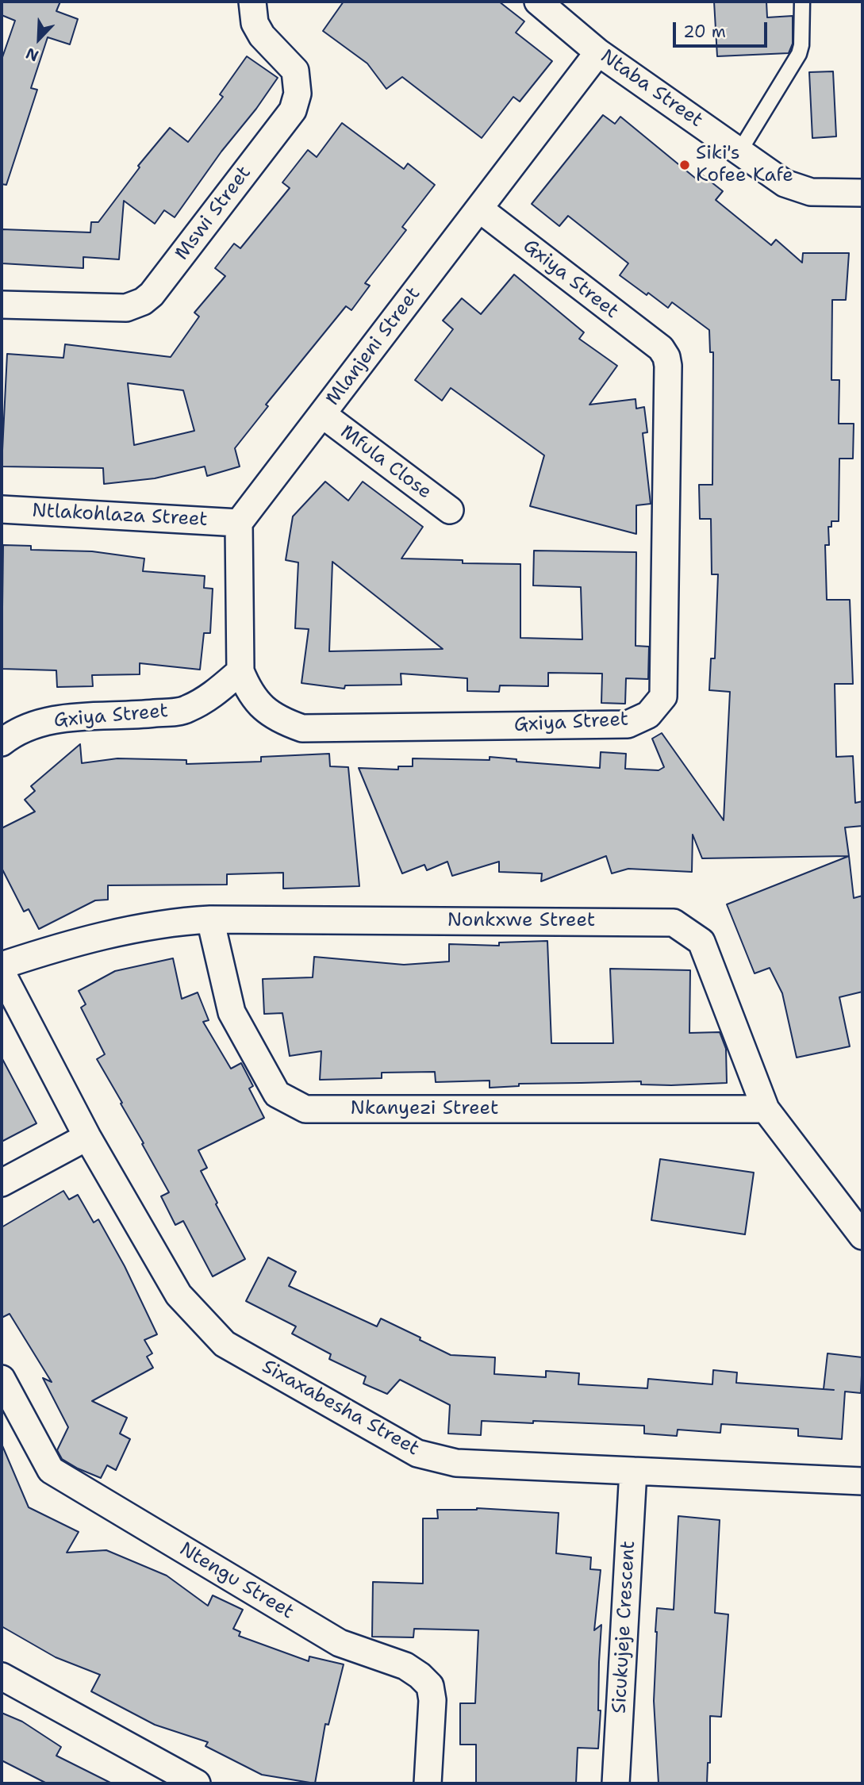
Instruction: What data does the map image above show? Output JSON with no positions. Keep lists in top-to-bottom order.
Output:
{
  "streets": {
    "street": [
      "Ntaba Street",
      "Mswi Street",
      "Gxiya Street",
      "Mlanjeni Street",
      "Mfula Close",
      "Ntlakohlaza Street",
      "Nonkxwe Street",
      "Nkanyezi Street",
      "Sixaxabesha Street",
      "Ntengu Street",
      "Sicukujeje Crescent"
    ]
  },
  "crossings": [
    ["Ntaba Street", "Mlanjeni Street"],
    ["Gxiya Street", "Mlanjeni Street"],
    ["Mlanjeni Street", "Mfula Close"],
    ["Mlanjeni Street", "Ntlakohlaza Street"],
    ["Nonkxwe Street", "Nkanyezi Street"],
    ["Sixaxabesha Street", "Sicukujeje Crescent"]
  ],
  "places": ["Siki's Kofee Kafe"],
  "scale_bar": "20 m",
  "north": "bottom left"
}
